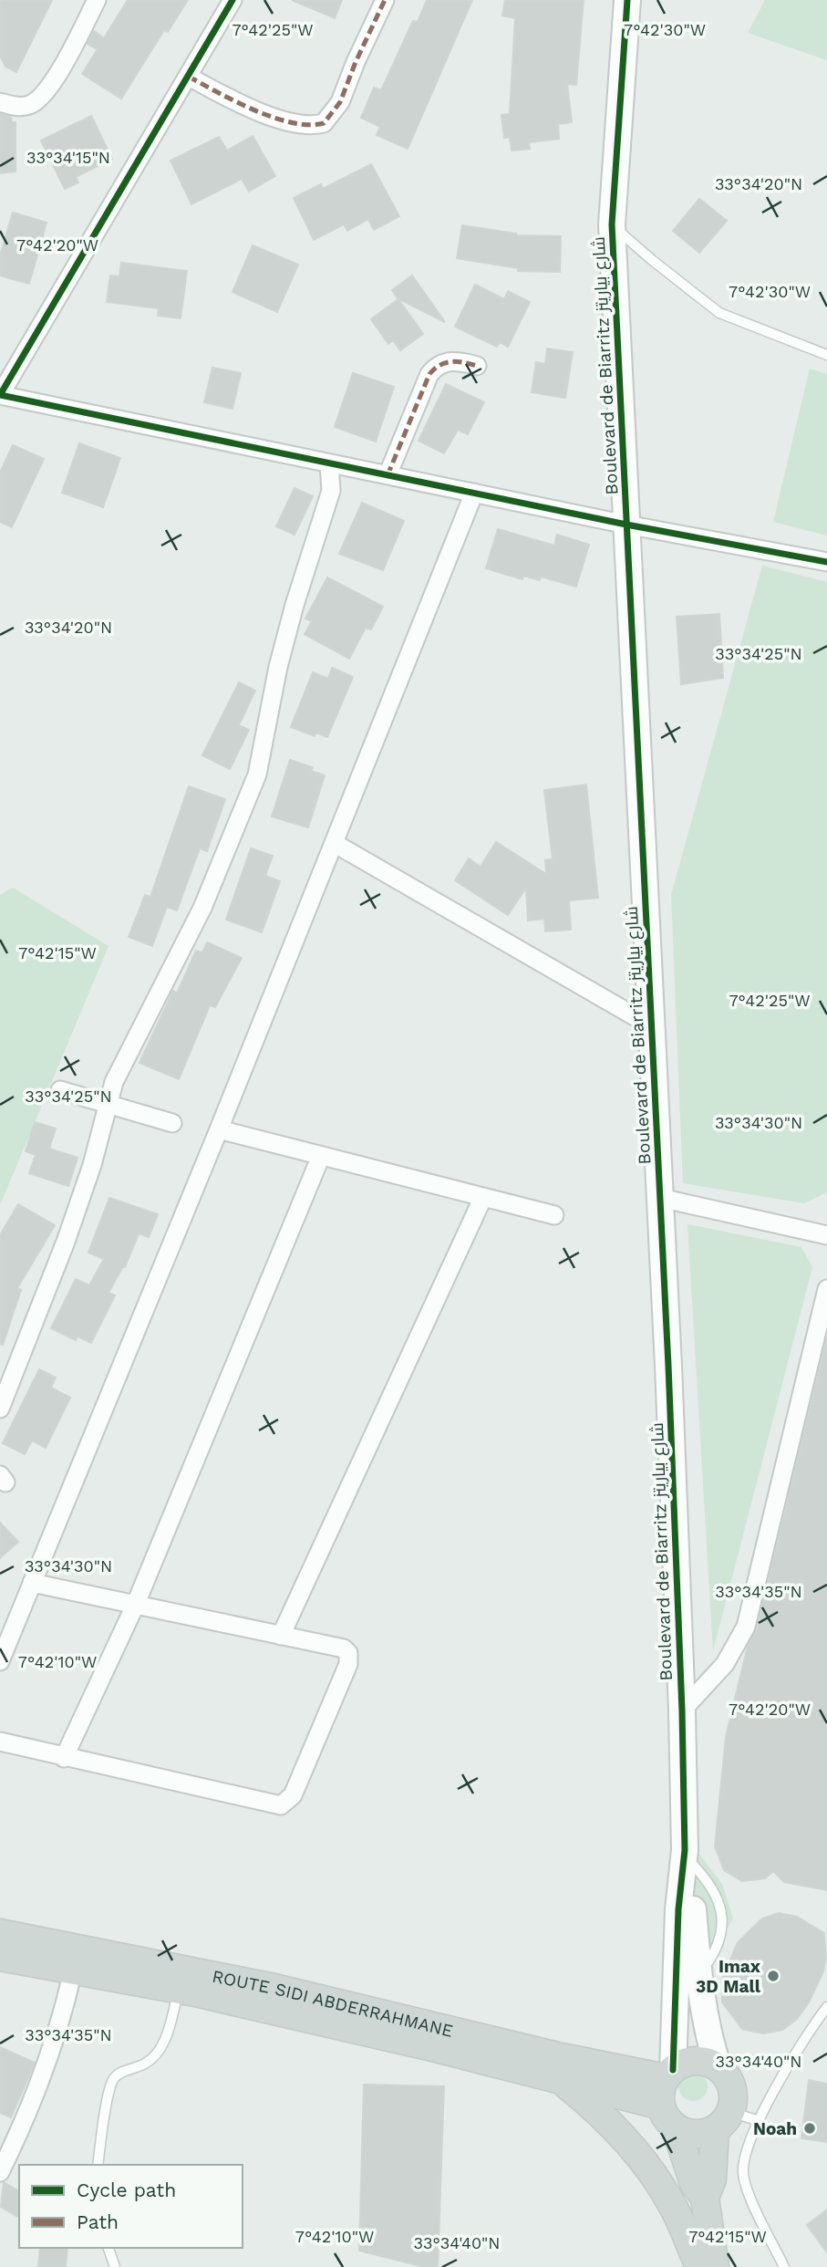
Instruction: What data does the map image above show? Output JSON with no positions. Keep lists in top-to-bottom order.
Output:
{
  "streets": {
    "main road": ["ROUTE SIDI ABDERRAHMANE"],
    "street": ["Boulevard de Biarritz شارع بياريتز"]
  },
  "crossings": [
    ["Boulevard de Biarritz شارع بياريتز", "ROUTE SIDI ABDERRAHMANE"]
  ],
  "places": ["Imax 3D Mall", "Noah"],
  "legend": ["Cycle path", "Path"],
  "coordinates": [
    "7°42'25\"W",
    "7°42'30\"W",
    "33°34'15\"N",
    "33°34'20\"N",
    "7°42'20\"W",
    "33°34'25\"N",
    "7°42'15\"W",
    "33°34'30\"N",
    "33°34'35\"N",
    "7°42'10\"W",
    "33°34'40\"N"
  ]
}
